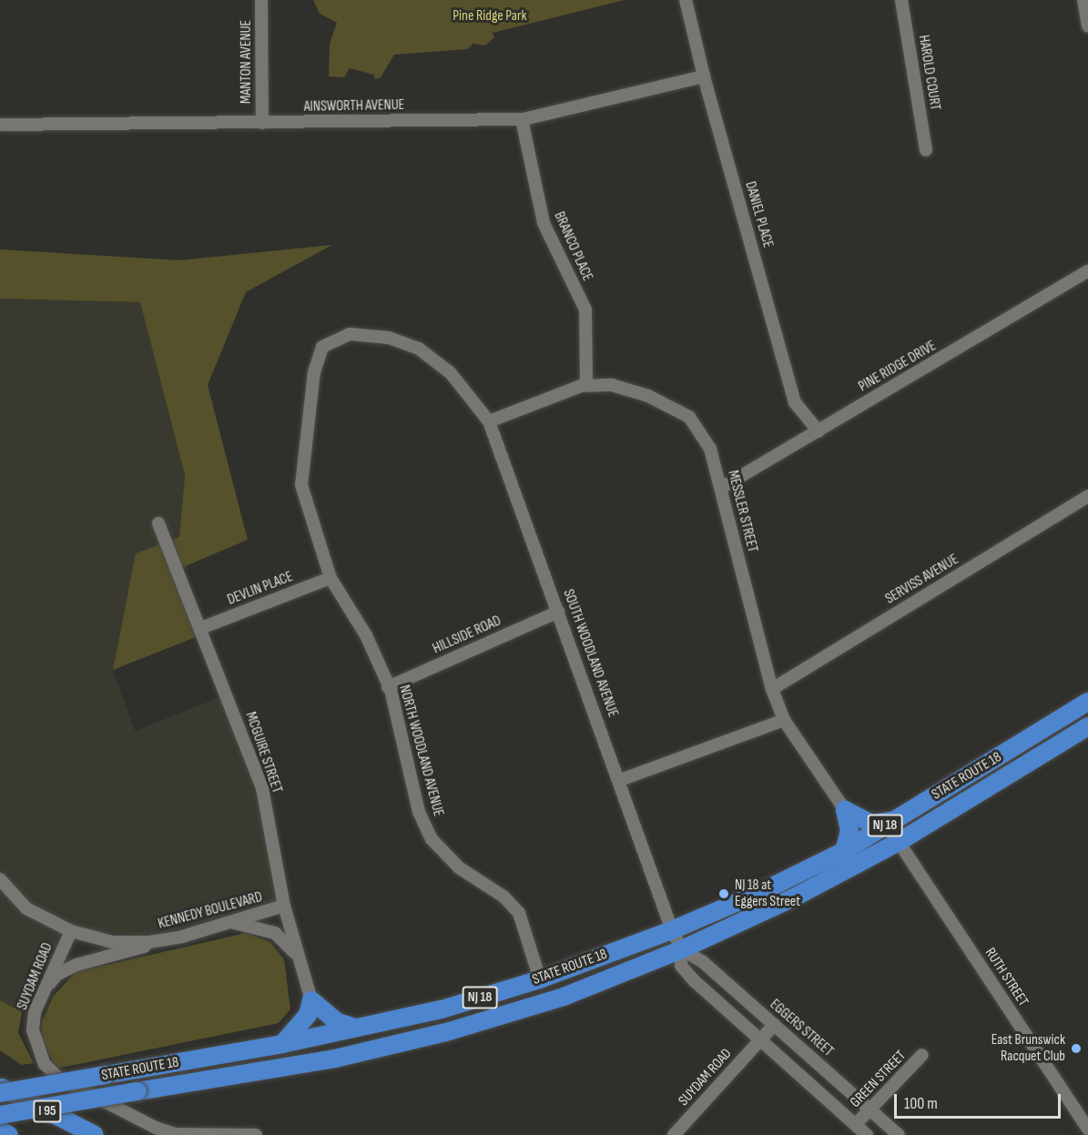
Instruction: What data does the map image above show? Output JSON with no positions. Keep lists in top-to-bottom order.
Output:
{
  "streets": {
    "highway": ["STATE ROUTE 18", "NJ 18", "I 95"],
    "street": [
      "MANTON AVENUE",
      "HAROLD COURT",
      "AINSWORTH AVENUE",
      "DANIEL PLACE",
      "BRANCO PLACE",
      "PINE RIDGE DRIVE",
      "MESSLER STREET",
      "SERVISS AVENUE",
      "DEVLIN PLACE",
      "HILLSIDE ROAD",
      "SOUTH WOODLAND AVENUE",
      "NORTH WOODLAND AVENUE",
      "MCGUIRE STREET",
      "KENNEDY BOULEVARD",
      "SUYDAM ROAD",
      "RUTH STREET",
      "EGGERS STREET",
      "GREEN STREET"
    ]
  },
  "crossings": [
    ["MANTON AVENUE", "AINSWORTH AVENUE"],
    ["AINSWORTH AVENUE", "DANIEL PLACE"],
    ["AINSWORTH AVENUE", "BRANCO PLACE"],
    ["DANIEL PLACE", "PINE RIDGE DRIVE"],
    ["BRANCO PLACE", "MESSLER STREET"],
    ["PINE RIDGE DRIVE", "MESSLER STREET"],
    ["MESSLER STREET", "SERVISS AVENUE"],
    ["MESSLER STREET", "SOUTH WOODLAND AVENUE"],
    ["DEVLIN PLACE", "NORTH WOODLAND AVENUE"],
    ["DEVLIN PLACE", "MCGUIRE STREET"],
    ["HILLSIDE ROAD", "SOUTH WOODLAND AVENUE"],
    ["HILLSIDE ROAD", "NORTH WOODLAND AVENUE"],
    ["SOUTH WOODLAND AVENUE", "NORTH WOODLAND AVENUE"],
    ["SOUTH WOODLAND AVENUE", "STATE ROUTE 18"],
    ["NORTH WOODLAND AVENUE", "STATE ROUTE 18"],
    ["MCGUIRE STREET", "KENNEDY BOULEVARD"],
    ["STATE ROUTE 18", "RUTH STREET"],
    ["STATE ROUTE 18", "EGGERS STREET"],
    ["KENNEDY BOULEVARD", "SUYDAM ROAD"],
    ["SUYDAM ROAD", "EGGERS STREET"],
    ["EGGERS STREET", "GREEN STREET"]
  ],
  "parks": ["Pine Ridge Park"],
  "places": ["NJ 18 at Eggers Street", "East Brunswick Racquet Club"],
  "scale_bar": "100 m"
}
